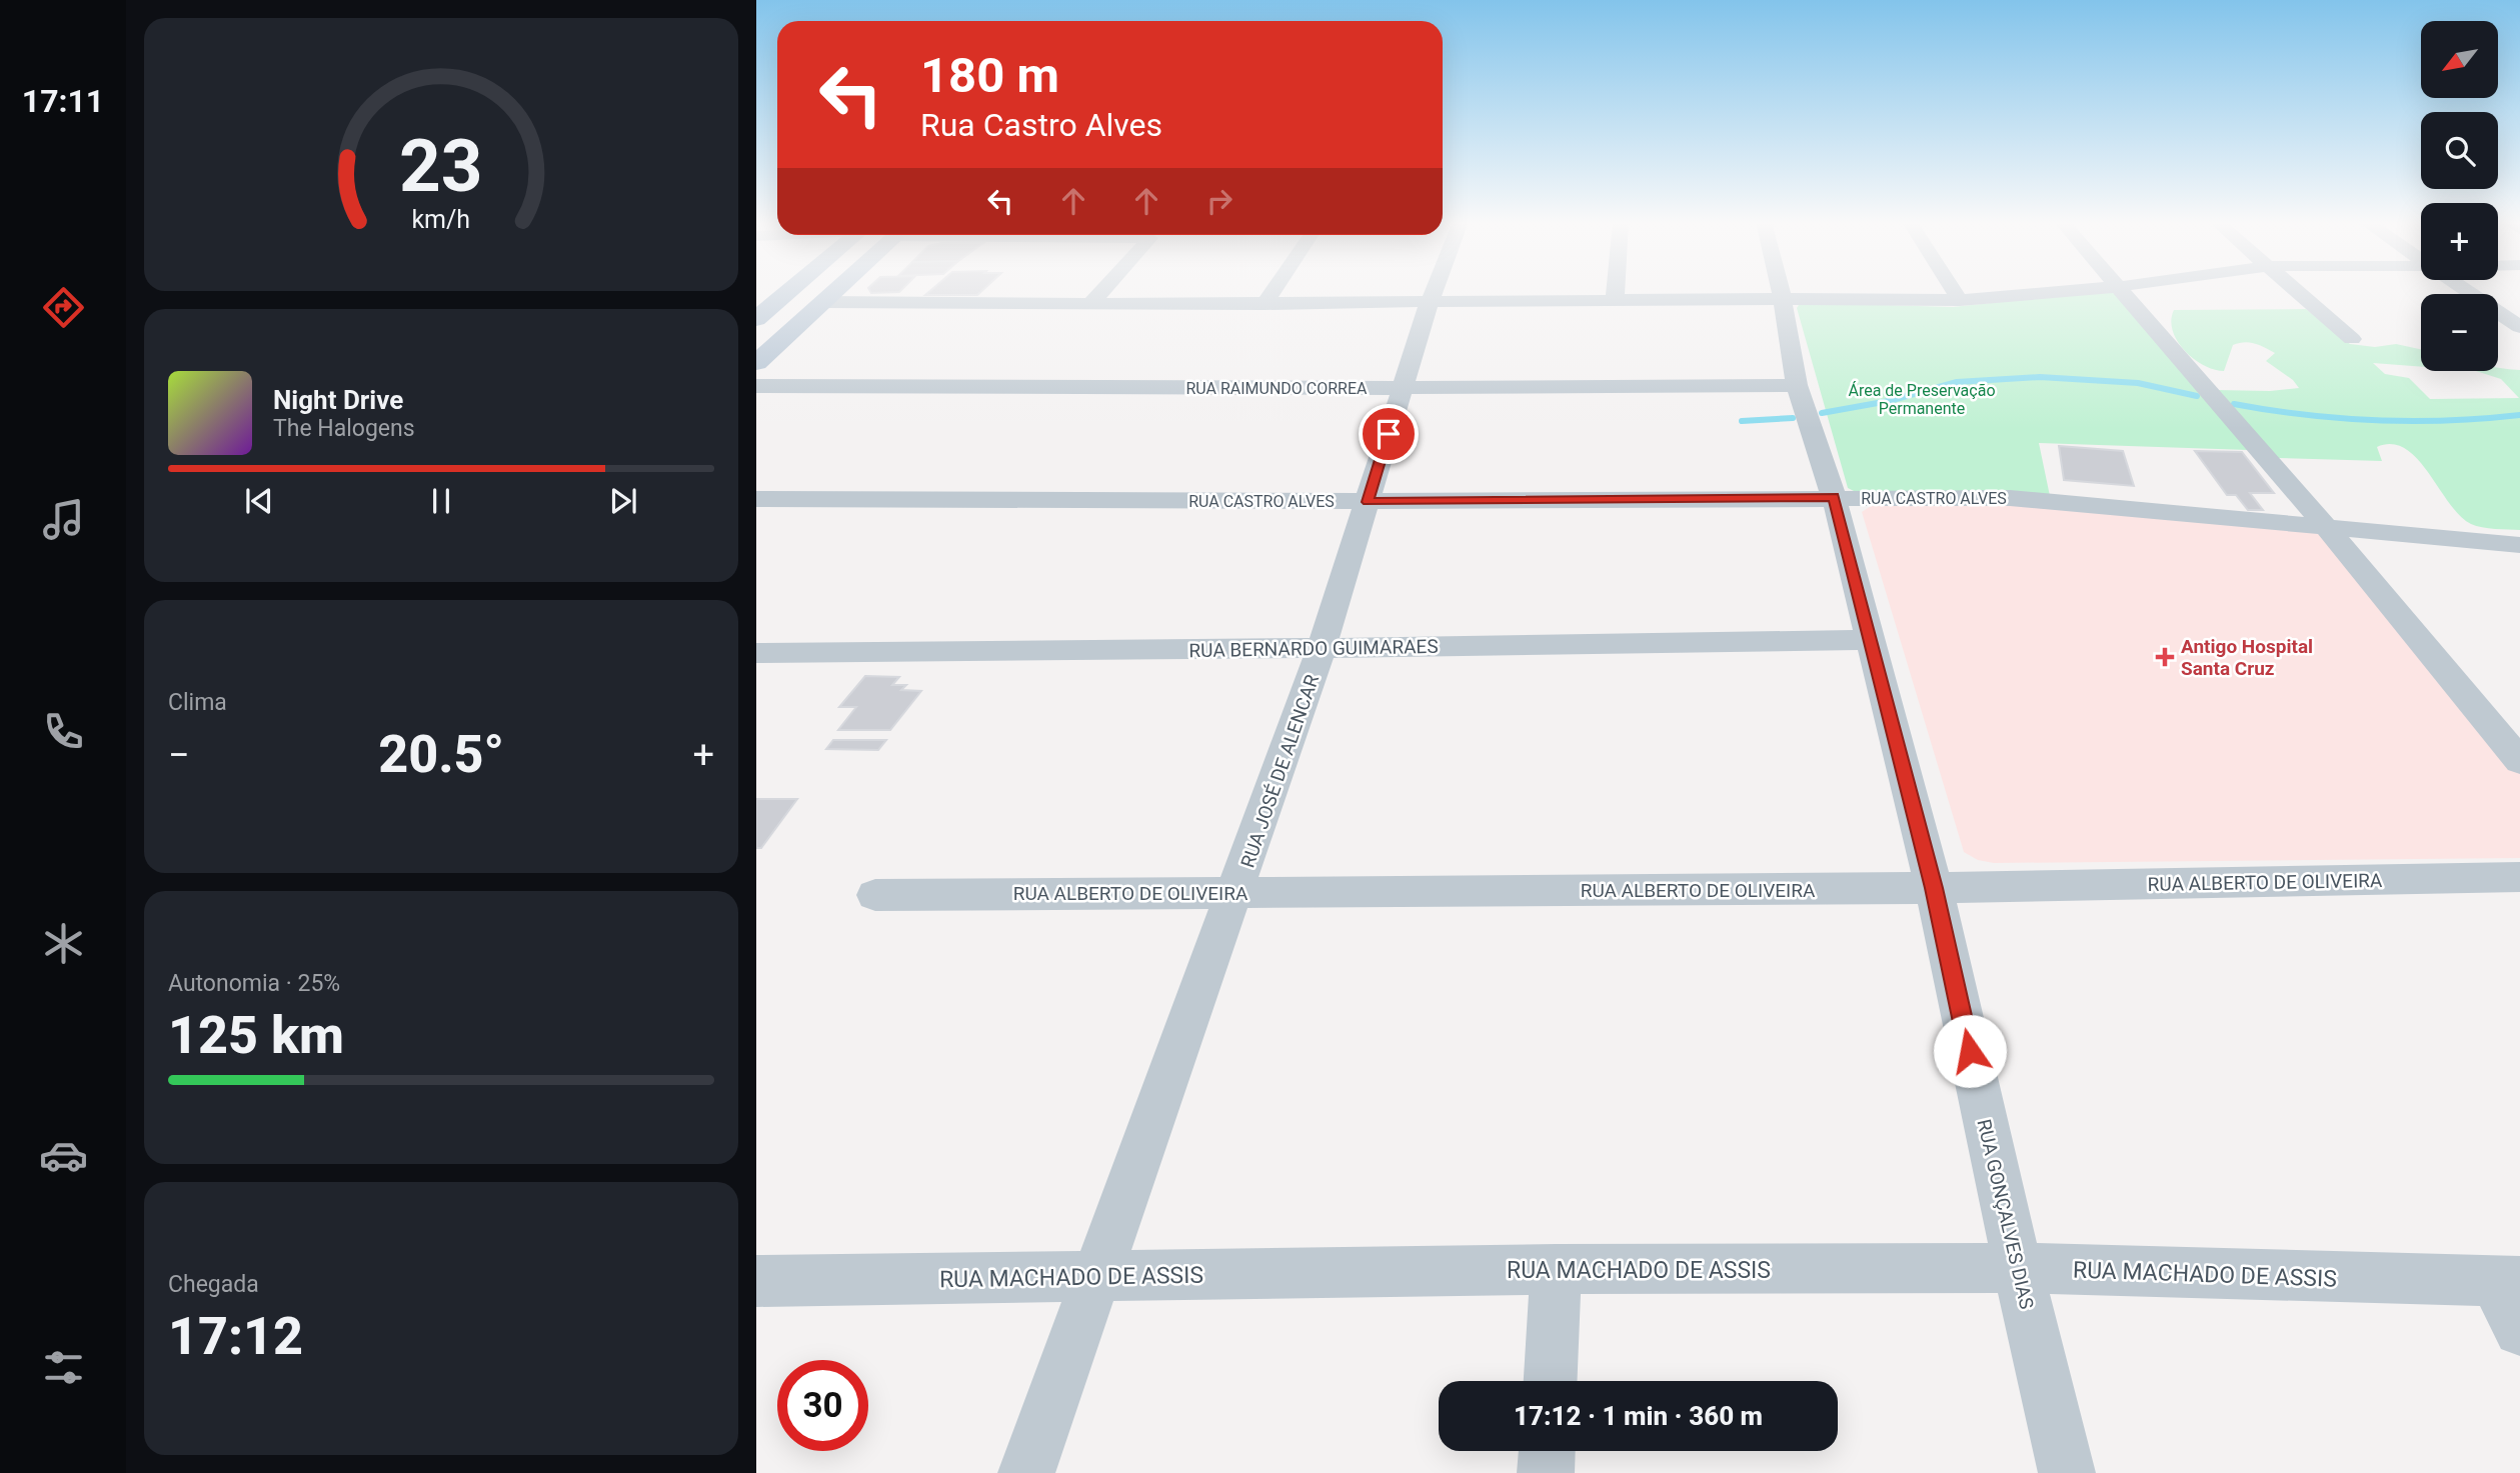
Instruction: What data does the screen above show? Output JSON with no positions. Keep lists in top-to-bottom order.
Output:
{
  "streets": {
    "street": [
      "RUA RAIMUNDO CORREA",
      "RUA CASTRO ALVES",
      "RUA BERNARDO GUIMARAES",
      "RUA JOSÉ DE ALENCAR",
      "RUA ALBERTO DE OLIVEIRA",
      "RUA GONÇALVES DIAS",
      "RUA MACHADO DE ASSIS"
    ]
  },
  "crossings": [
    ["RUA RAIMUNDO CORREA", "RUA JOSÉ DE ALENCAR"],
    ["RUA RAIMUNDO CORREA", "RUA GONÇALVES DIAS"],
    ["RUA CASTRO ALVES", "RUA JOSÉ DE ALENCAR"],
    ["RUA CASTRO ALVES", "RUA GONÇALVES DIAS"],
    ["RUA BERNARDO GUIMARAES", "RUA JOSÉ DE ALENCAR"],
    ["RUA BERNARDO GUIMARAES", "RUA GONÇALVES DIAS"],
    ["RUA JOSÉ DE ALENCAR", "RUA ALBERTO DE OLIVEIRA"],
    ["RUA JOSÉ DE ALENCAR", "RUA MACHADO DE ASSIS"],
    ["RUA ALBERTO DE OLIVEIRA", "RUA GONÇALVES DIAS"],
    ["RUA GONÇALVES DIAS", "RUA MACHADO DE ASSIS"]
  ],
  "parks": ["Área de Preservação Permanente"],
  "places": {
    "health": ["Antigo Hospital Santa Cruz"]
  },
  "north": "bottom left",
  "page": {
    "tabs": "17:11",
    "map_buttons": ["+", "−"],
    "turn": ["180 m", "Rua Castro Alves"],
    "song": ["Night Drive", "The Halogens"],
    "tile": [
      "Clima",
      ["Autonomia · 25%", "125 km"],
      ["Chegada", "17:12"]
    ],
    "heat": ["−", "20.5°", "+"],
    "limit": "30",
    "trip": "17:12 · 1 min · 360 m",
    "gauge": ["23", "km/h"]
  }
}
